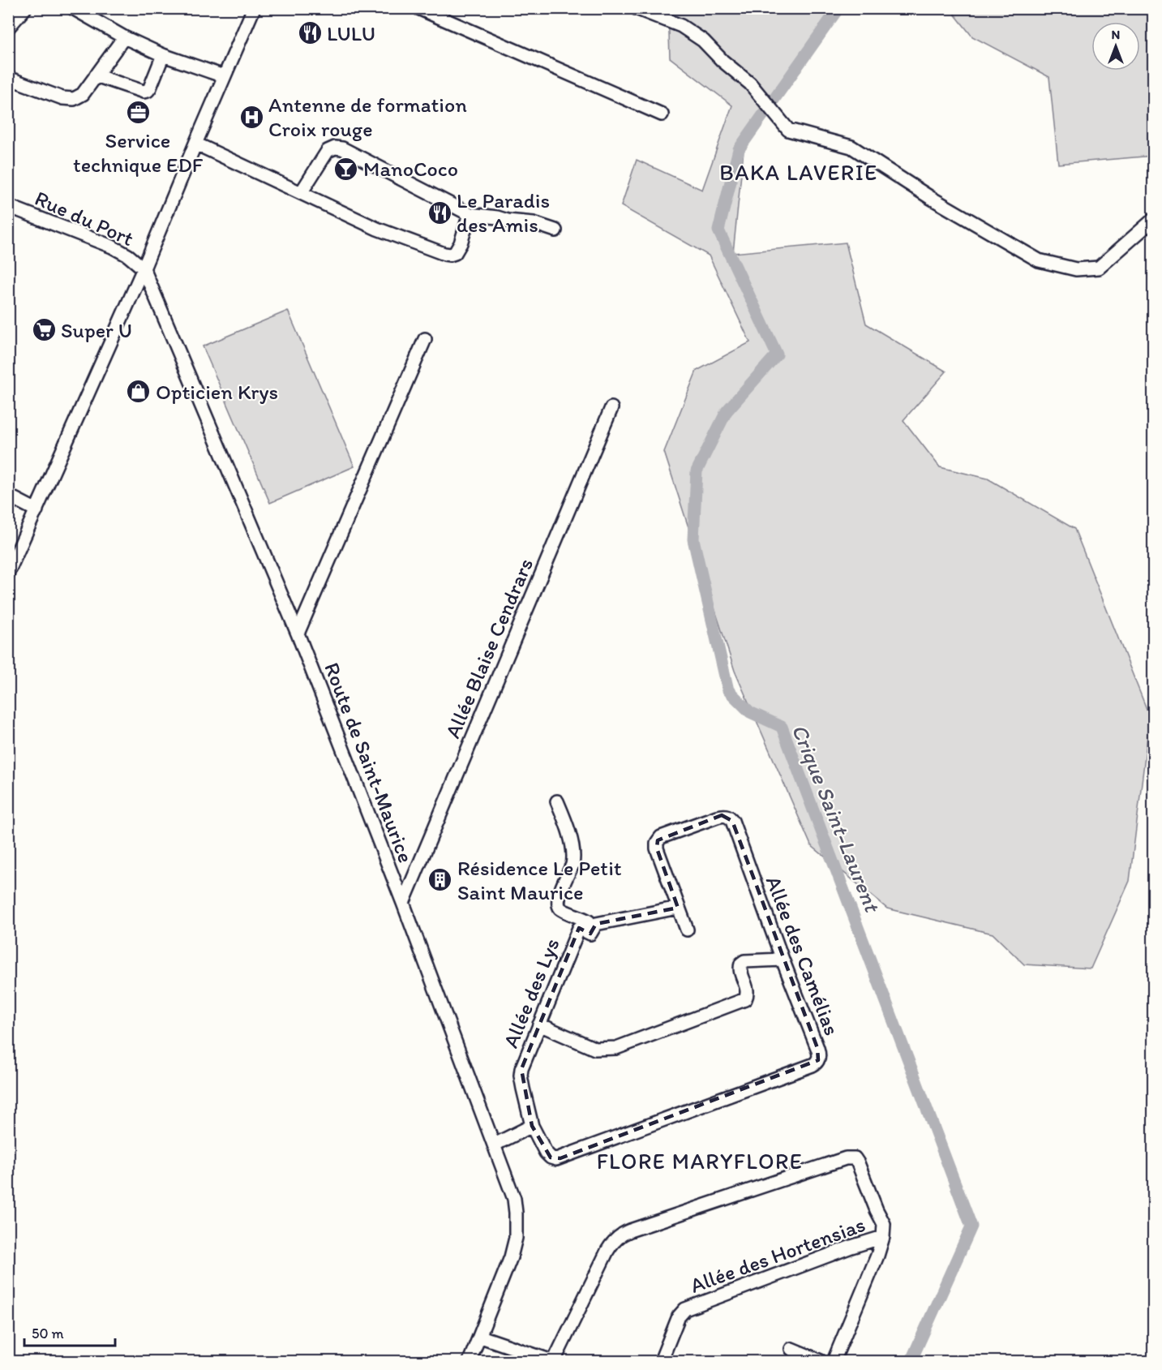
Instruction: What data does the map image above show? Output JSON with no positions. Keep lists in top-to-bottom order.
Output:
{
  "streets": {
    "street": [
      "Rue du Port",
      "Allée Blaise Cendrars",
      "Route de Saint-Maurice",
      "Allée des Camélias",
      "Allée des Lys",
      "Allée des Hortensias"
    ]
  },
  "crossings": [
    ["Rue du Port", "Route de Saint-Maurice"],
    ["Allée Blaise Cendrars", "Route de Saint-Maurice"],
    ["Allée des Camélias", "Allée des Lys"]
  ],
  "districts": ["BAKA LAVERIE", "FLORE MARYFLORE"],
  "water": ["Crique Saint-Laurent"],
  "places": {
    "restaurant": ["LULU", "Le Paradis des Amis"],
    "office": ["Service technique EDF"],
    "hospital": ["Antenne de formation Croix rouge"],
    "bar": ["ManoCoco"],
    "supermarket": ["Super U"],
    "shop": ["Opticien Krys"],
    "building": ["Résidence Le Petit Saint Maurice"]
  },
  "scale_bar": "50 m",
  "north": "top"
}
